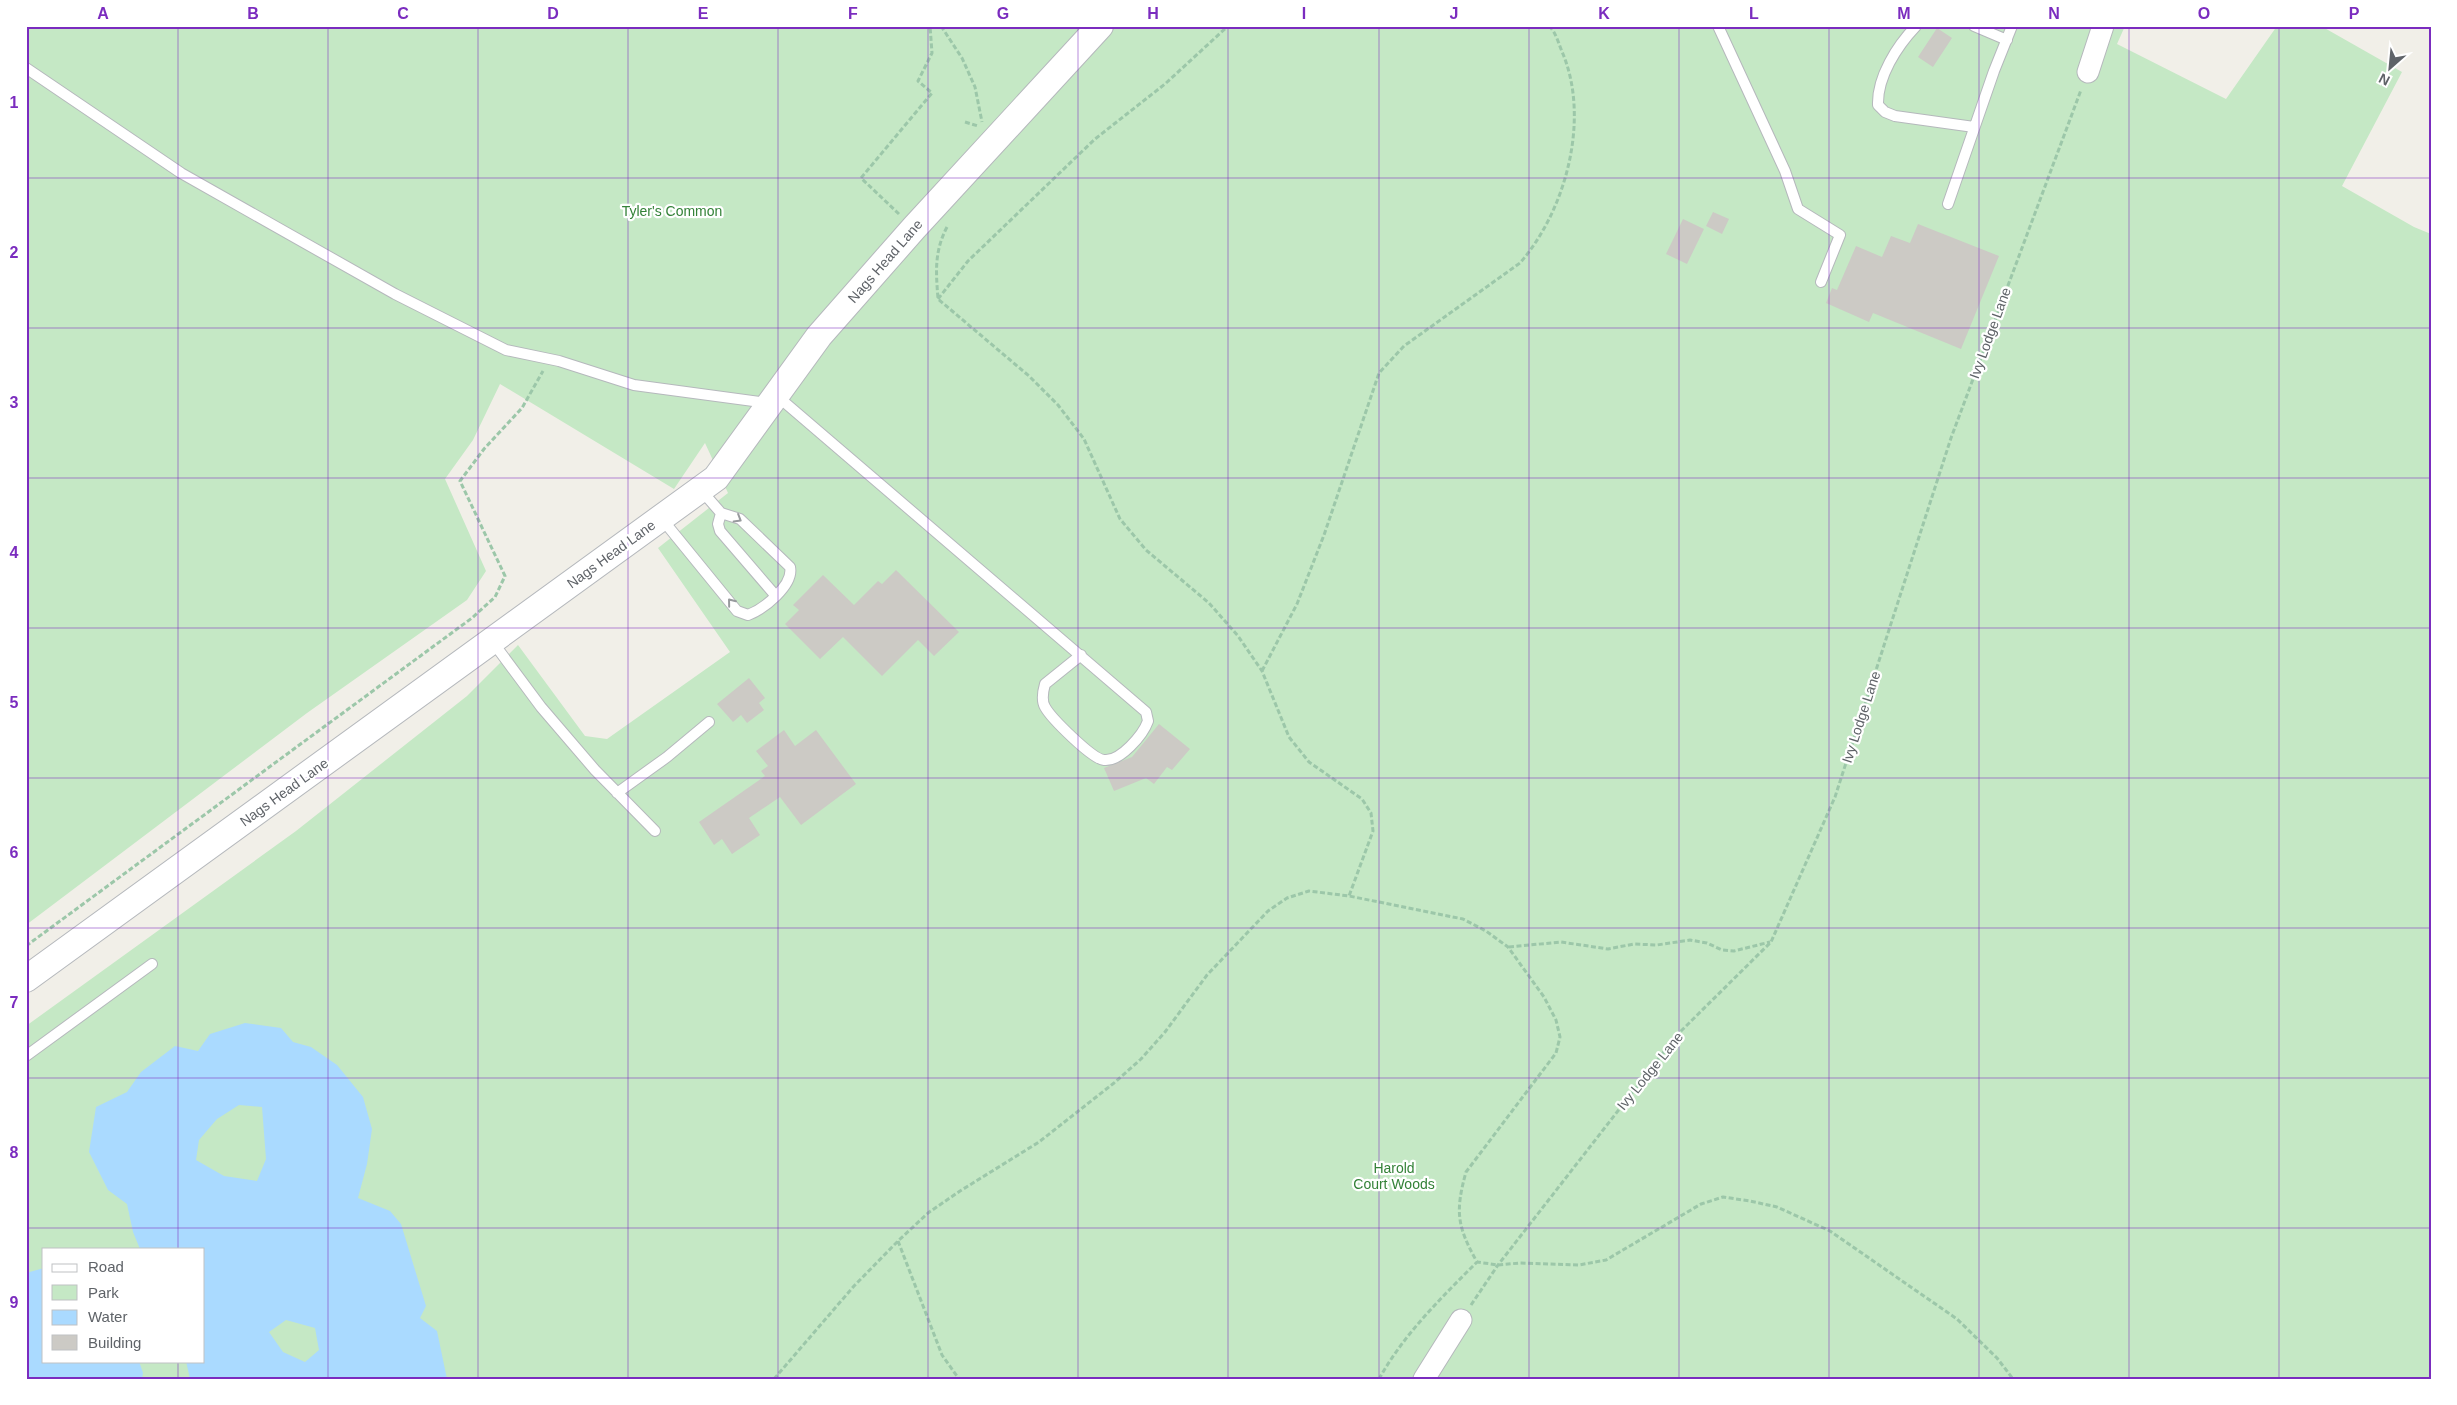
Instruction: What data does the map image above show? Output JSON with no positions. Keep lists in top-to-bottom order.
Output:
{
  "streets": {
    "street": ["Nags Head Lane"],
    "path": ["Ivy Lodge Lane"]
  },
  "parks": ["Tyler's Common", "Harold Court Woods"],
  "legend": [
    "Road",
    "Park",
    "Water",
    "Building"
  ],
  "north": "bottom left",
  "grid": {
    "columns": [
      "A",
      "B",
      "C",
      "D",
      "E",
      "F",
      "G",
      "H",
      "I",
      "J",
      "K",
      "L",
      "M",
      "N",
      "O",
      "P"
    ],
    "rows": [
      "1",
      "2",
      "3",
      "4",
      "5",
      "6",
      "7",
      "8",
      "9"
    ]
  }
}
